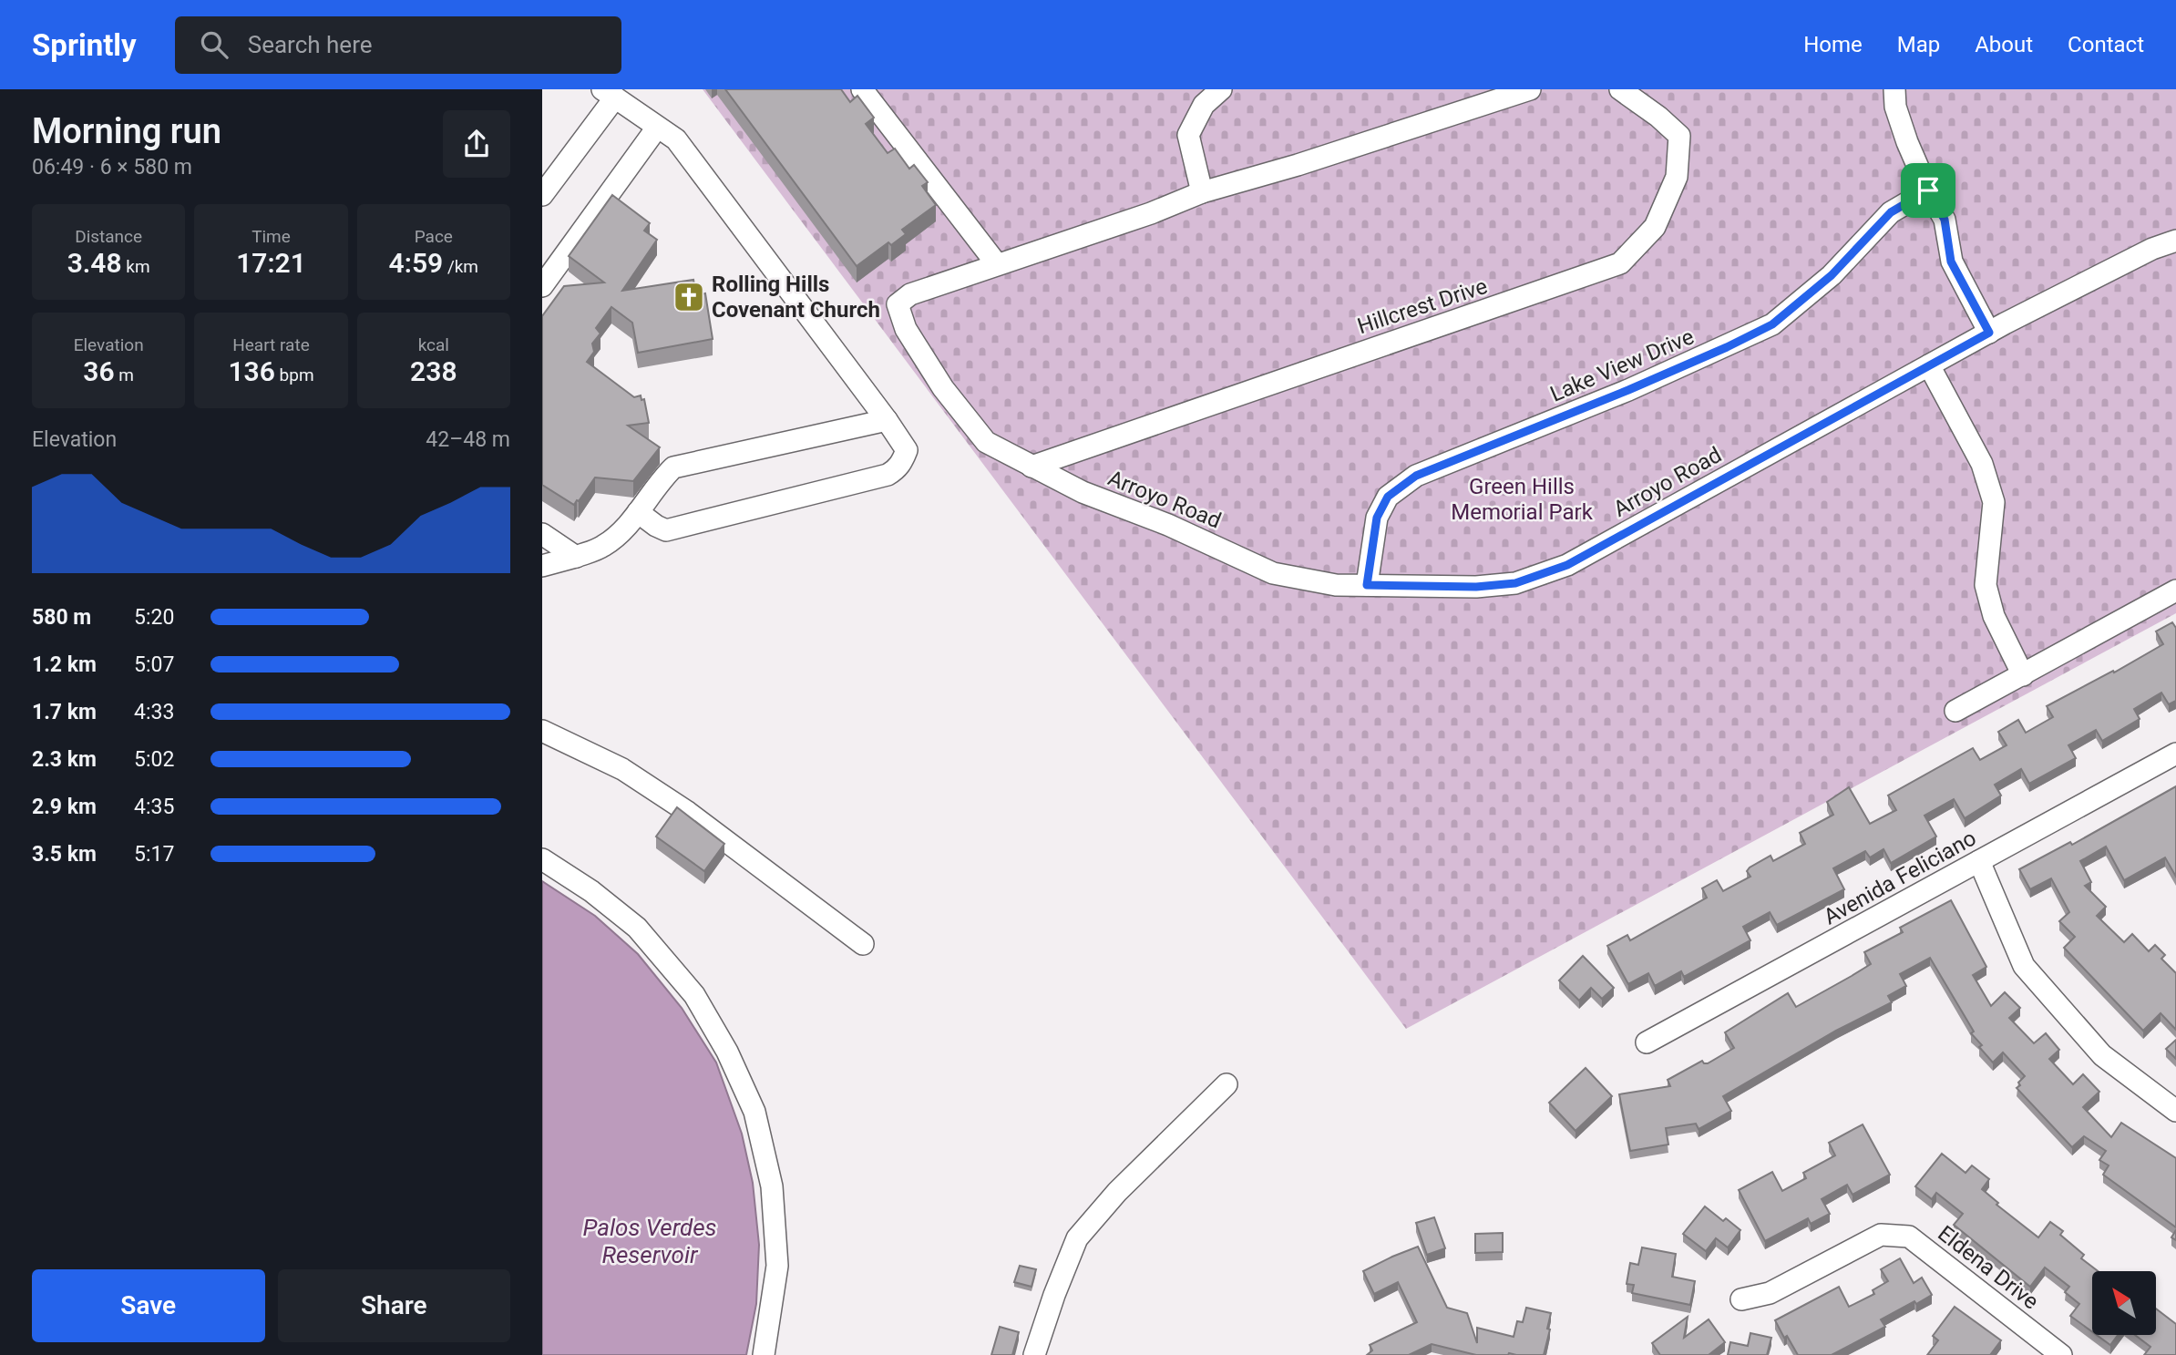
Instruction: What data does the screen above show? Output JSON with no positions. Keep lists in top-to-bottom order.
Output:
{
  "streets": {
    "street": [
      "Hillcrest Drive",
      "Lake View Drive",
      "Arroyo Road",
      "Avenida Feliciano",
      "Eldena Drive"
    ]
  },
  "crossings": [
    ["Hillcrest Drive", "Arroyo Road"],
    ["Lake View Drive", "Arroyo Road"]
  ],
  "water": ["Palos Verdes Reservoir"],
  "parks": ["Green Hills Memorial Park"],
  "places": {
    "church": ["Rolling Hills Covenant Church"]
  },
  "north": "top left",
  "page": {
    "header": "Sprintly",
    "search": "Search here",
    "nav": [
      "Home",
      "Map",
      "About",
      "Contact"
    ],
    "heading": ["Morning run", "06:49 · 6 × 580 m"],
    "stats": [
      ["Distance", "3.48 km"],
      ["Time", "17:21"],
      ["Pace", "4:59 /km"],
      ["Elevation", "36 m"],
      ["Heart rate", "136 bpm"],
      ["kcal", "238"]
    ],
    "chart": ["Elevation", "42–48 m"],
    "list": [
      {
        "name": "580 m",
        "note": "5:20"
      },
      {
        "name": "1.2 km",
        "note": "5:07"
      },
      {
        "name": "1.7 km",
        "note": "4:33"
      },
      {
        "name": "2.3 km",
        "note": "5:02"
      },
      {
        "name": "2.9 km",
        "note": "4:35"
      },
      {
        "name": "3.5 km",
        "note": "5:17"
      }
    ],
    "buttons": ["Save", "Share"]
  }
}
